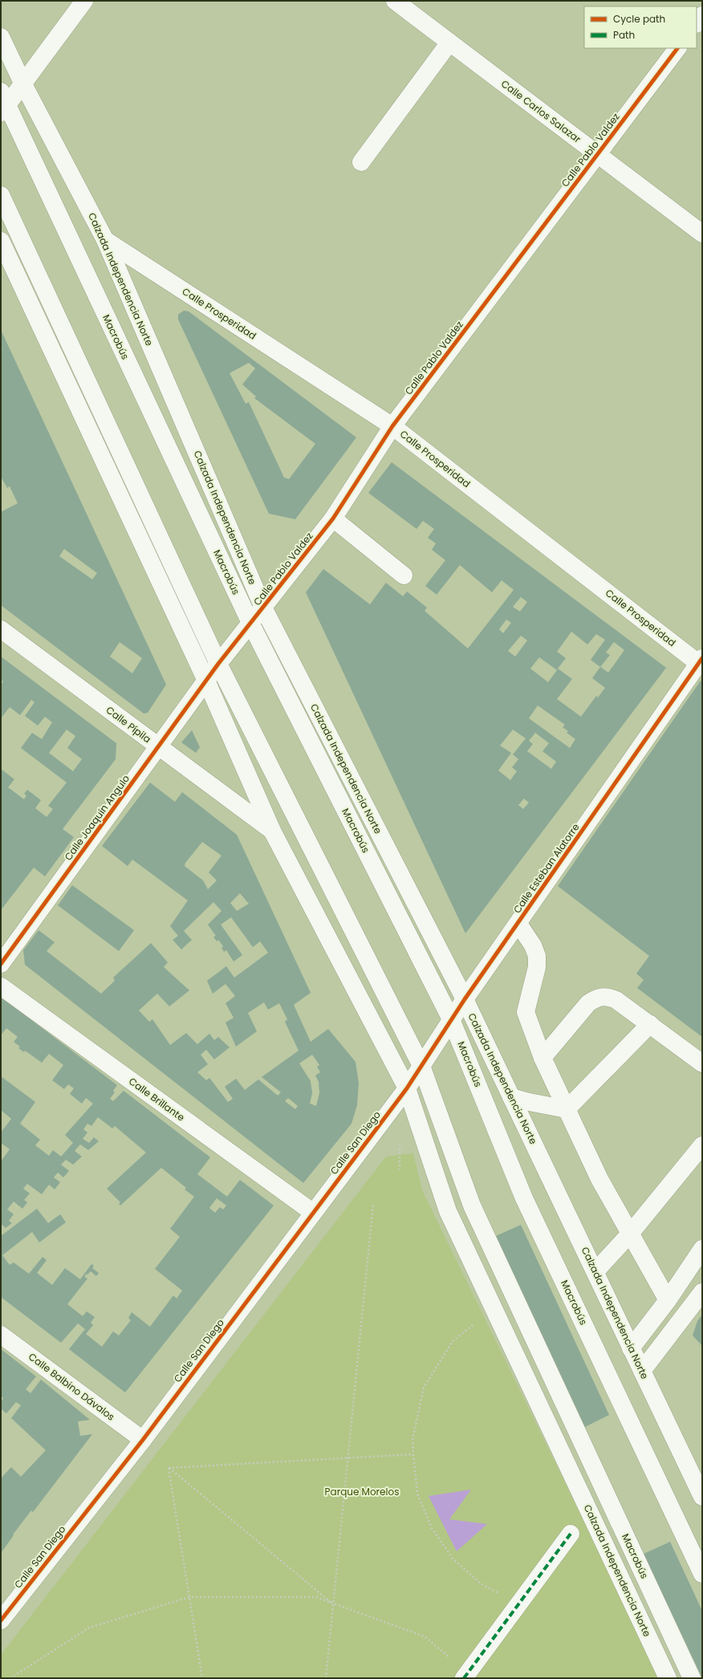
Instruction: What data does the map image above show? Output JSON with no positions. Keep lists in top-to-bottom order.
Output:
{
  "streets": {
    "street": [
      "Calle Carlos Salazar",
      "Calle Pablo Valdez",
      "Calzada Independencia Norte",
      "Calle Prosperidad",
      "Macrobús",
      "Calle Pípila",
      "Calle Joaquín Angulo",
      "Calle Esteban Alatorre",
      "Calle Brillante",
      "Calle San Diego",
      "Calle Balbino Dávalos"
    ]
  },
  "crossings": [
    ["Calle Carlos Salazar", "Calle Pablo Valdez"],
    ["Calle Pablo Valdez", "Calzada Independencia Norte"],
    ["Calle Pablo Valdez", "Calle Prosperidad"],
    ["Calle Pablo Valdez", "Macrobús"],
    ["Calle Pablo Valdez", "Calle Joaquín Angulo"],
    ["Calzada Independencia Norte", "Calle Prosperidad"],
    ["Calzada Independencia Norte", "Calle Pípila"],
    ["Calzada Independencia Norte", "Calle Joaquín Angulo"],
    ["Calzada Independencia Norte", "Calle Esteban Alatorre"],
    ["Calzada Independencia Norte", "Calle San Diego"],
    ["Calle Prosperidad", "Calle Esteban Alatorre"],
    ["Macrobús", "Calle Esteban Alatorre"],
    ["Calle Pípila", "Calle Joaquín Angulo"],
    ["Calle Esteban Alatorre", "Calle San Diego"],
    ["Calle Brillante", "Calle San Diego"],
    ["Calle San Diego", "Calle Balbino Dávalos"]
  ],
  "parks": ["Parque Morelos"],
  "legend": ["Cycle path", "Path"]
}
